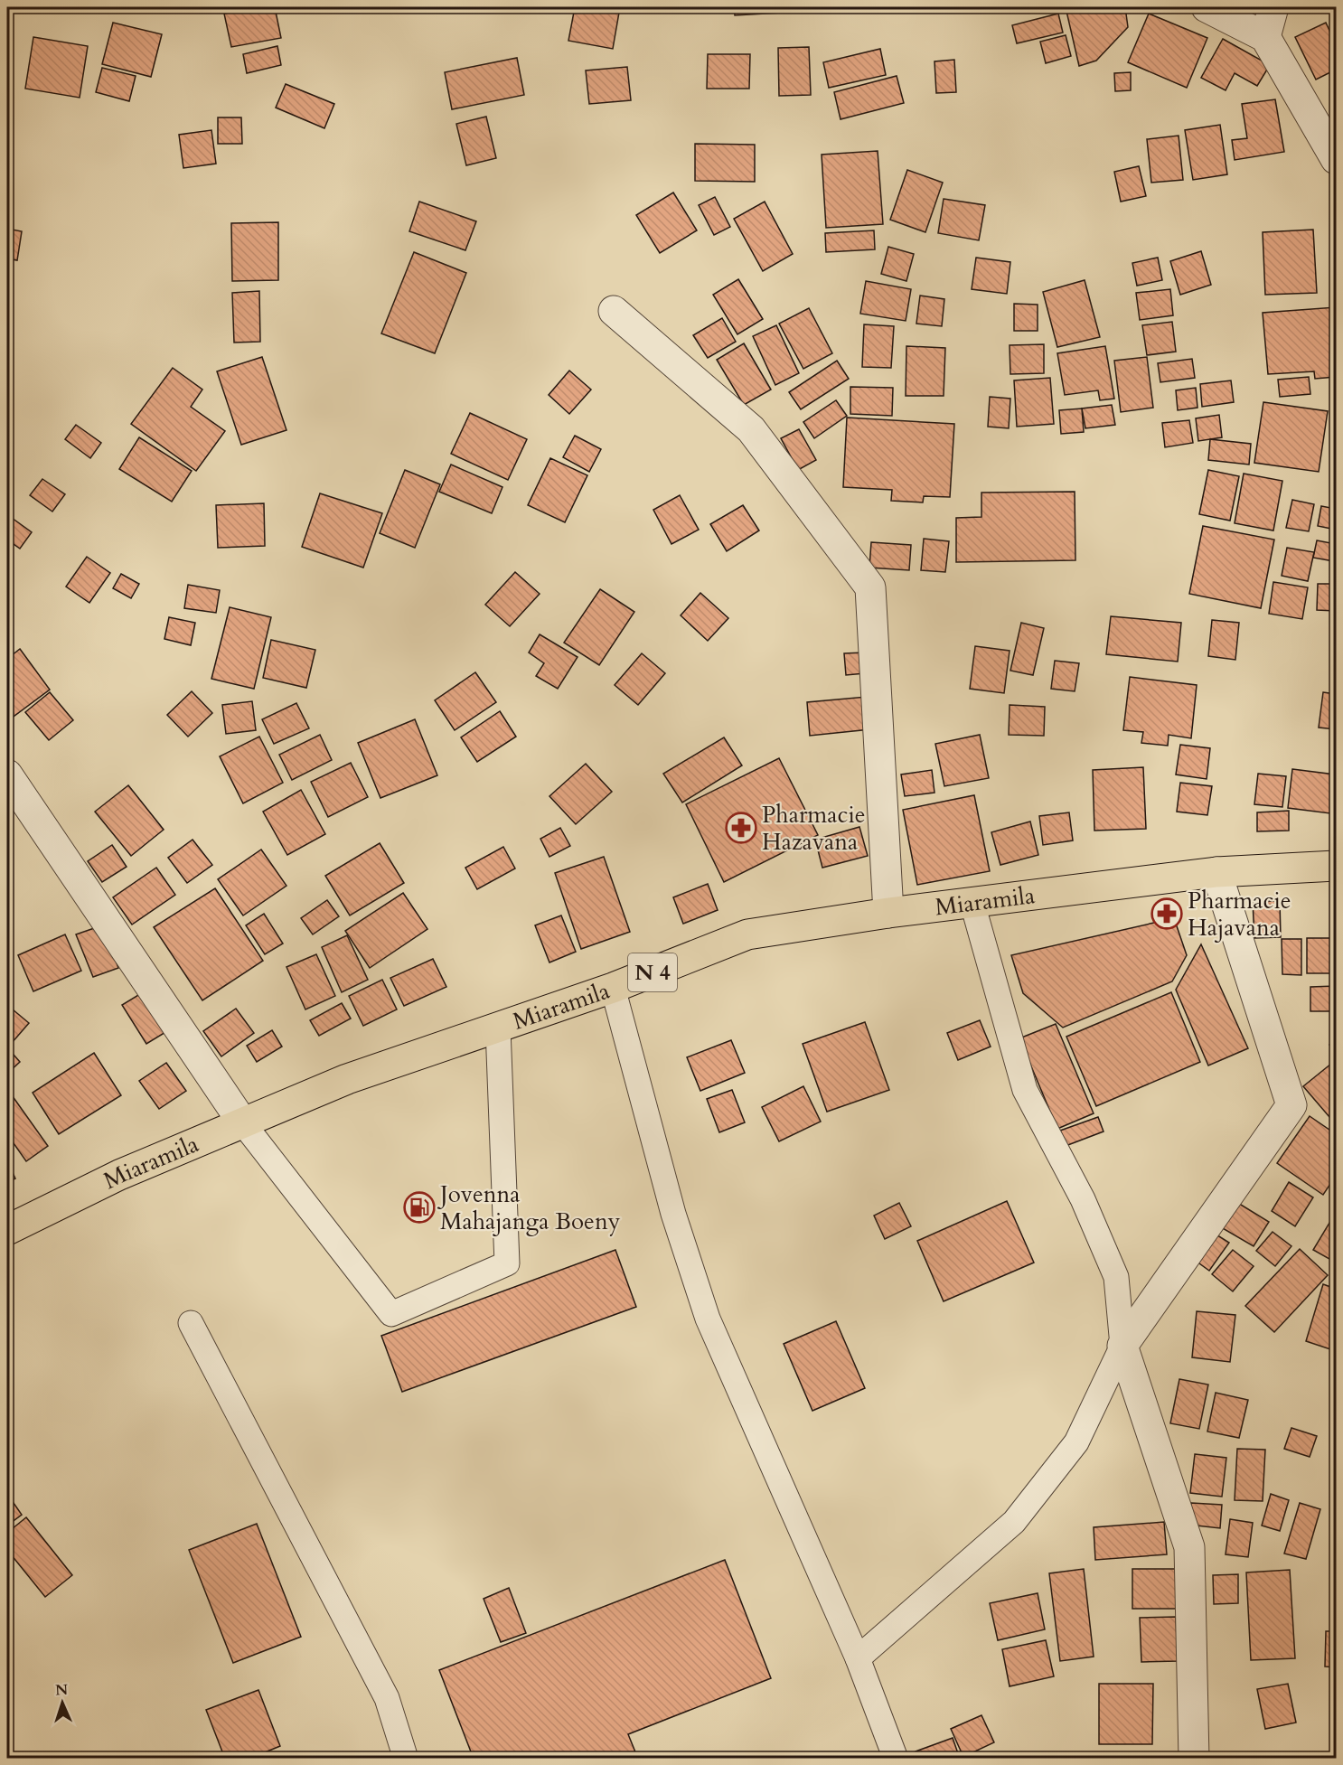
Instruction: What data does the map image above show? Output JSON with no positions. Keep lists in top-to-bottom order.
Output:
{
  "streets": {
    "main road": ["Miaramila", "N 4"]
  },
  "places": {
    "pharmacy": ["Pharmacie Hazavana", "Pharmacie Hajavana"],
    "fuel station": ["Jovenna Mahajanga Boeny"]
  },
  "north": "top"
}
